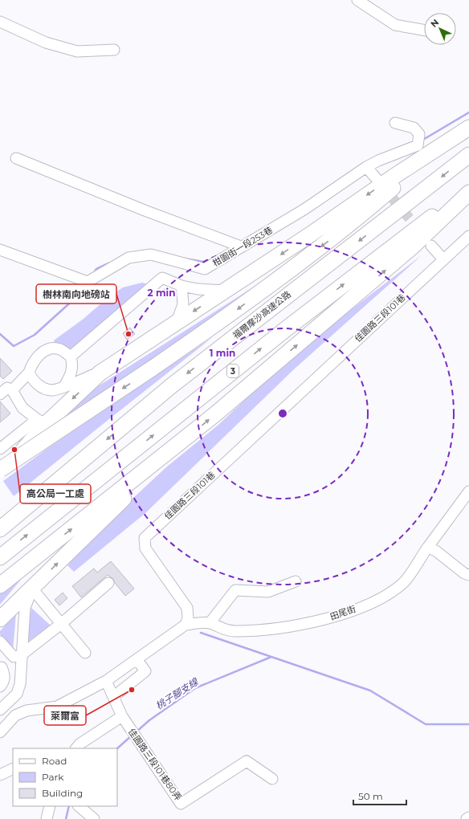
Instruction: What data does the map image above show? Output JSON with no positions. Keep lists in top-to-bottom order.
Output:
{
  "streets": {
    "highway": ["福爾摩沙高速公路", "3"],
    "street": [
      "柑園街一段253巷",
      "佳園路三段101巷",
      "田尾街",
      "佳園路三段101巷80弄"
    ]
  },
  "water": ["桃子腳支線"],
  "places": ["樹林南向地磅站", "高公局一工處", "萊爾富"],
  "legend": ["Road", "Park", "Building"],
  "scale_bar": "50 m",
  "north": "top left",
  "rings": ["2 min", "1 min"]
}
